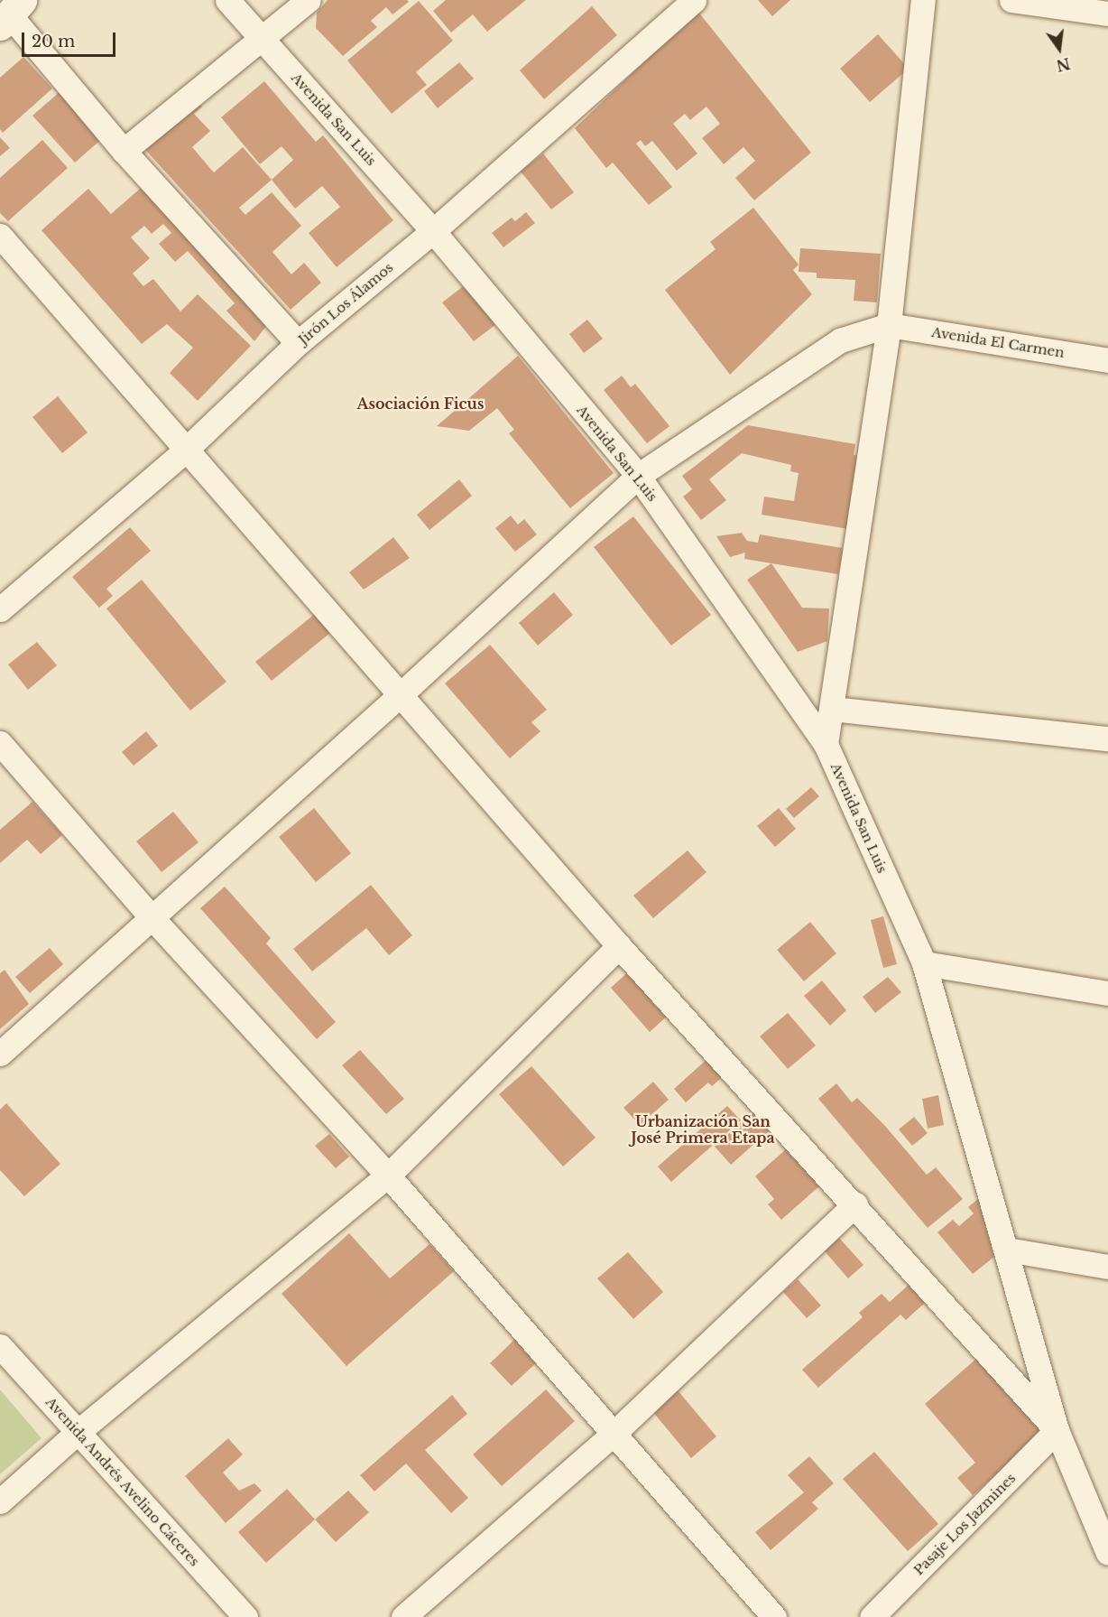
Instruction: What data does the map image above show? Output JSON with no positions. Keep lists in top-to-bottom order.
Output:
{
  "streets": {
    "street": [
      "Avenida San Luis",
      "Jirón Los Álamos",
      "Avenida El Carmen",
      "Avenida Andrés Avelino Cáceres",
      "Pasaje Los Jazmines"
    ]
  },
  "crossings": [
    ["Avenida San Luis", "Jirón Los Álamos"],
    ["Avenida San Luis", "Pasaje Los Jazmines"]
  ],
  "districts": ["Asociación Ficus", "Urbanización San José Primera Etapa"],
  "scale_bar": "20 m",
  "north": "bottom"
}
